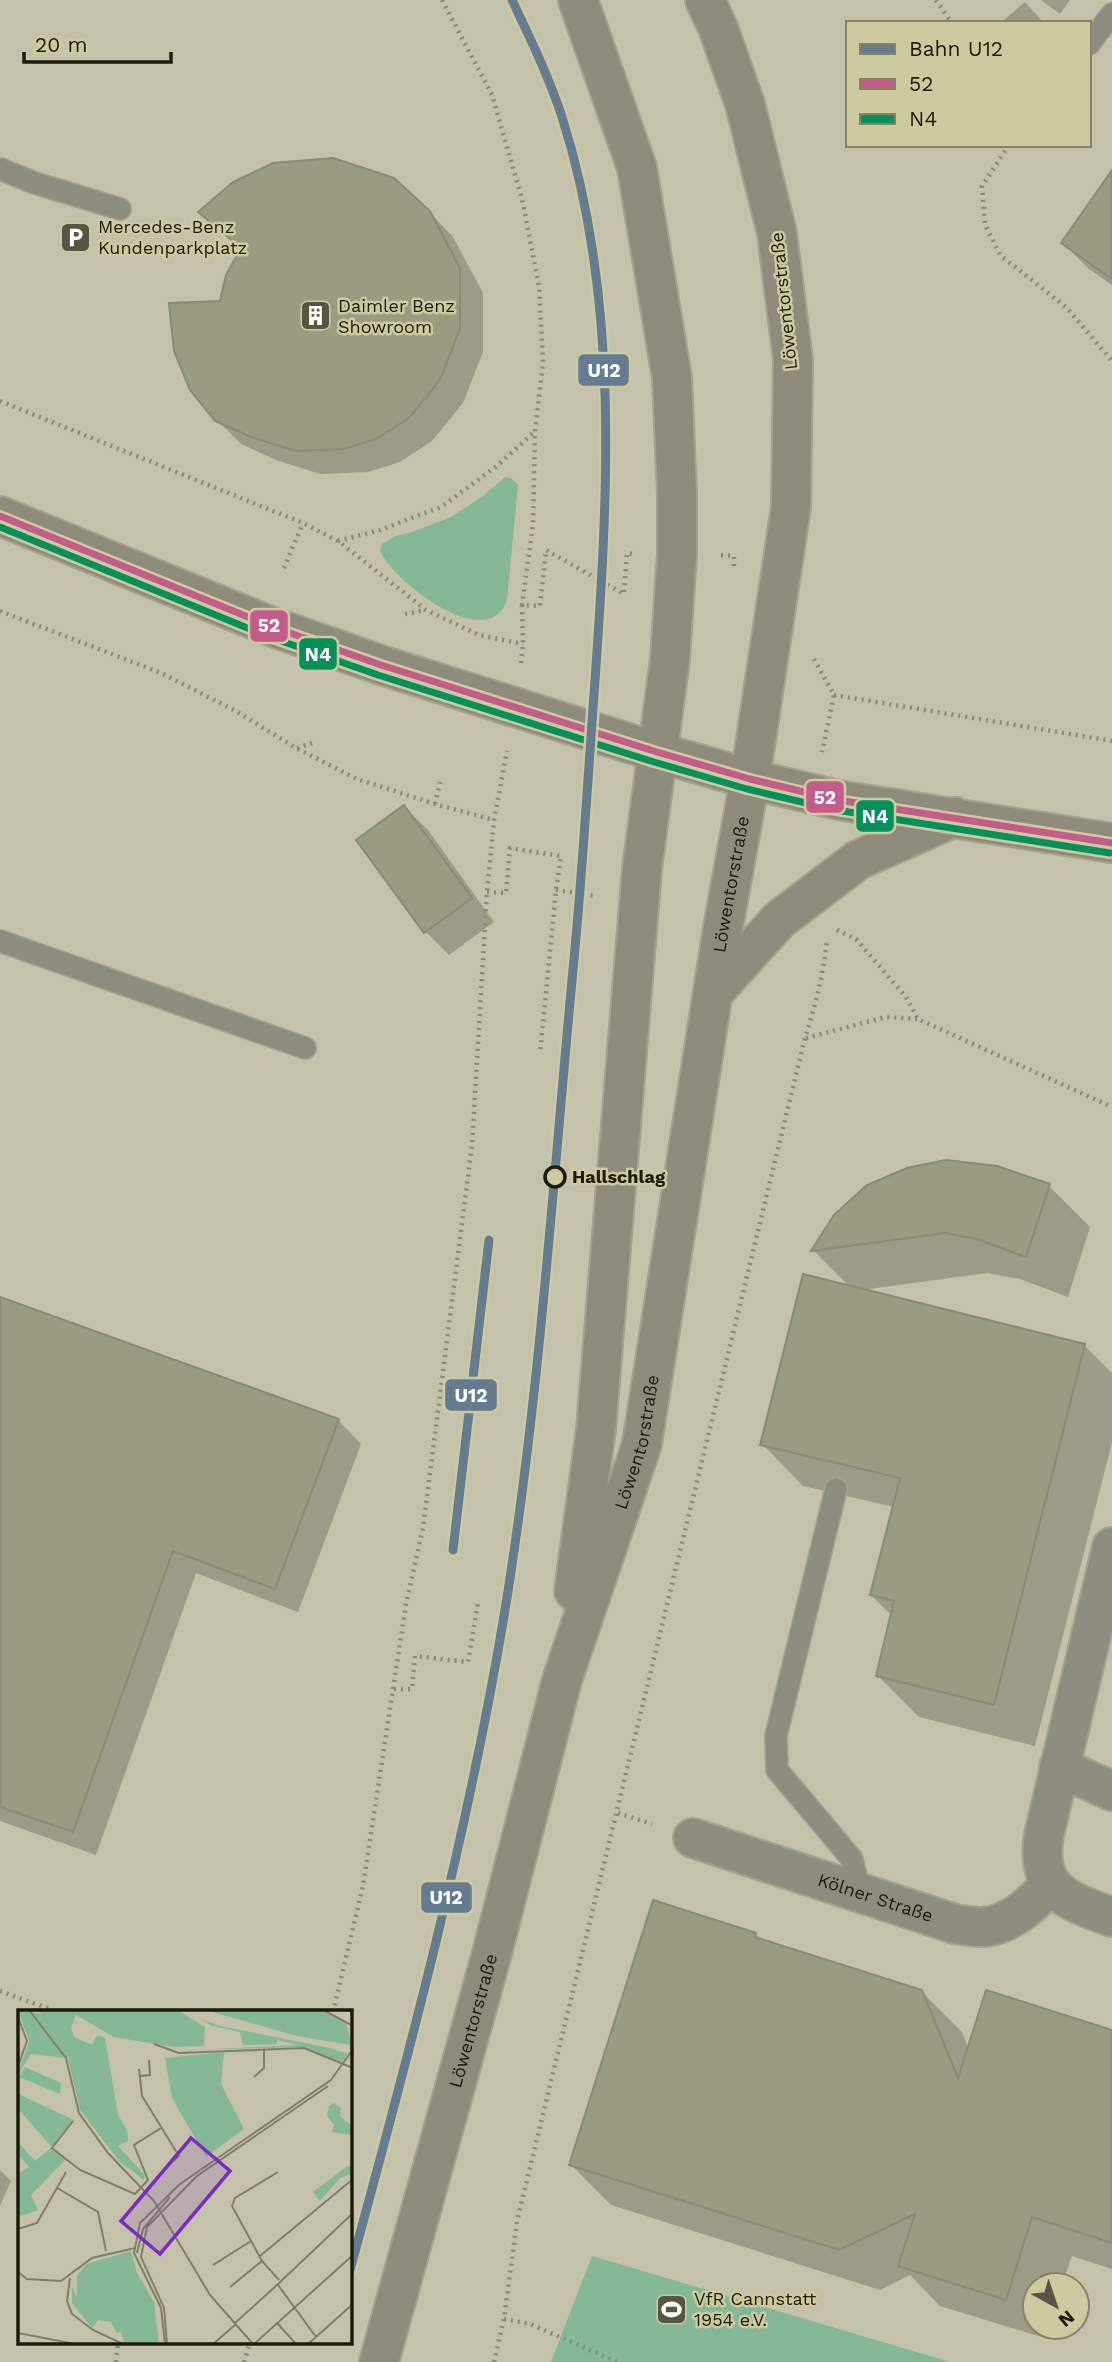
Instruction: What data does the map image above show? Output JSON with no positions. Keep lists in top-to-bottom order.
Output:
{
  "streets": {
    "main road": ["Löwentorstraße"],
    "street": ["Kölner Straße"]
  },
  "places": {
    "parking": ["Mercedes-Benz Kundenparkplatz"],
    "building": ["Daimler Benz Showroom"],
    "other": ["Hallschlag"],
    "sports": ["VfR Cannstatt 1954 e.V."]
  },
  "lines": ["rail line U12", "transit line 52", "transit line N4"],
  "legend": ["Bahn U12", "52", "N4"],
  "scale_bar": "20 m",
  "north": "bottom right"
}
